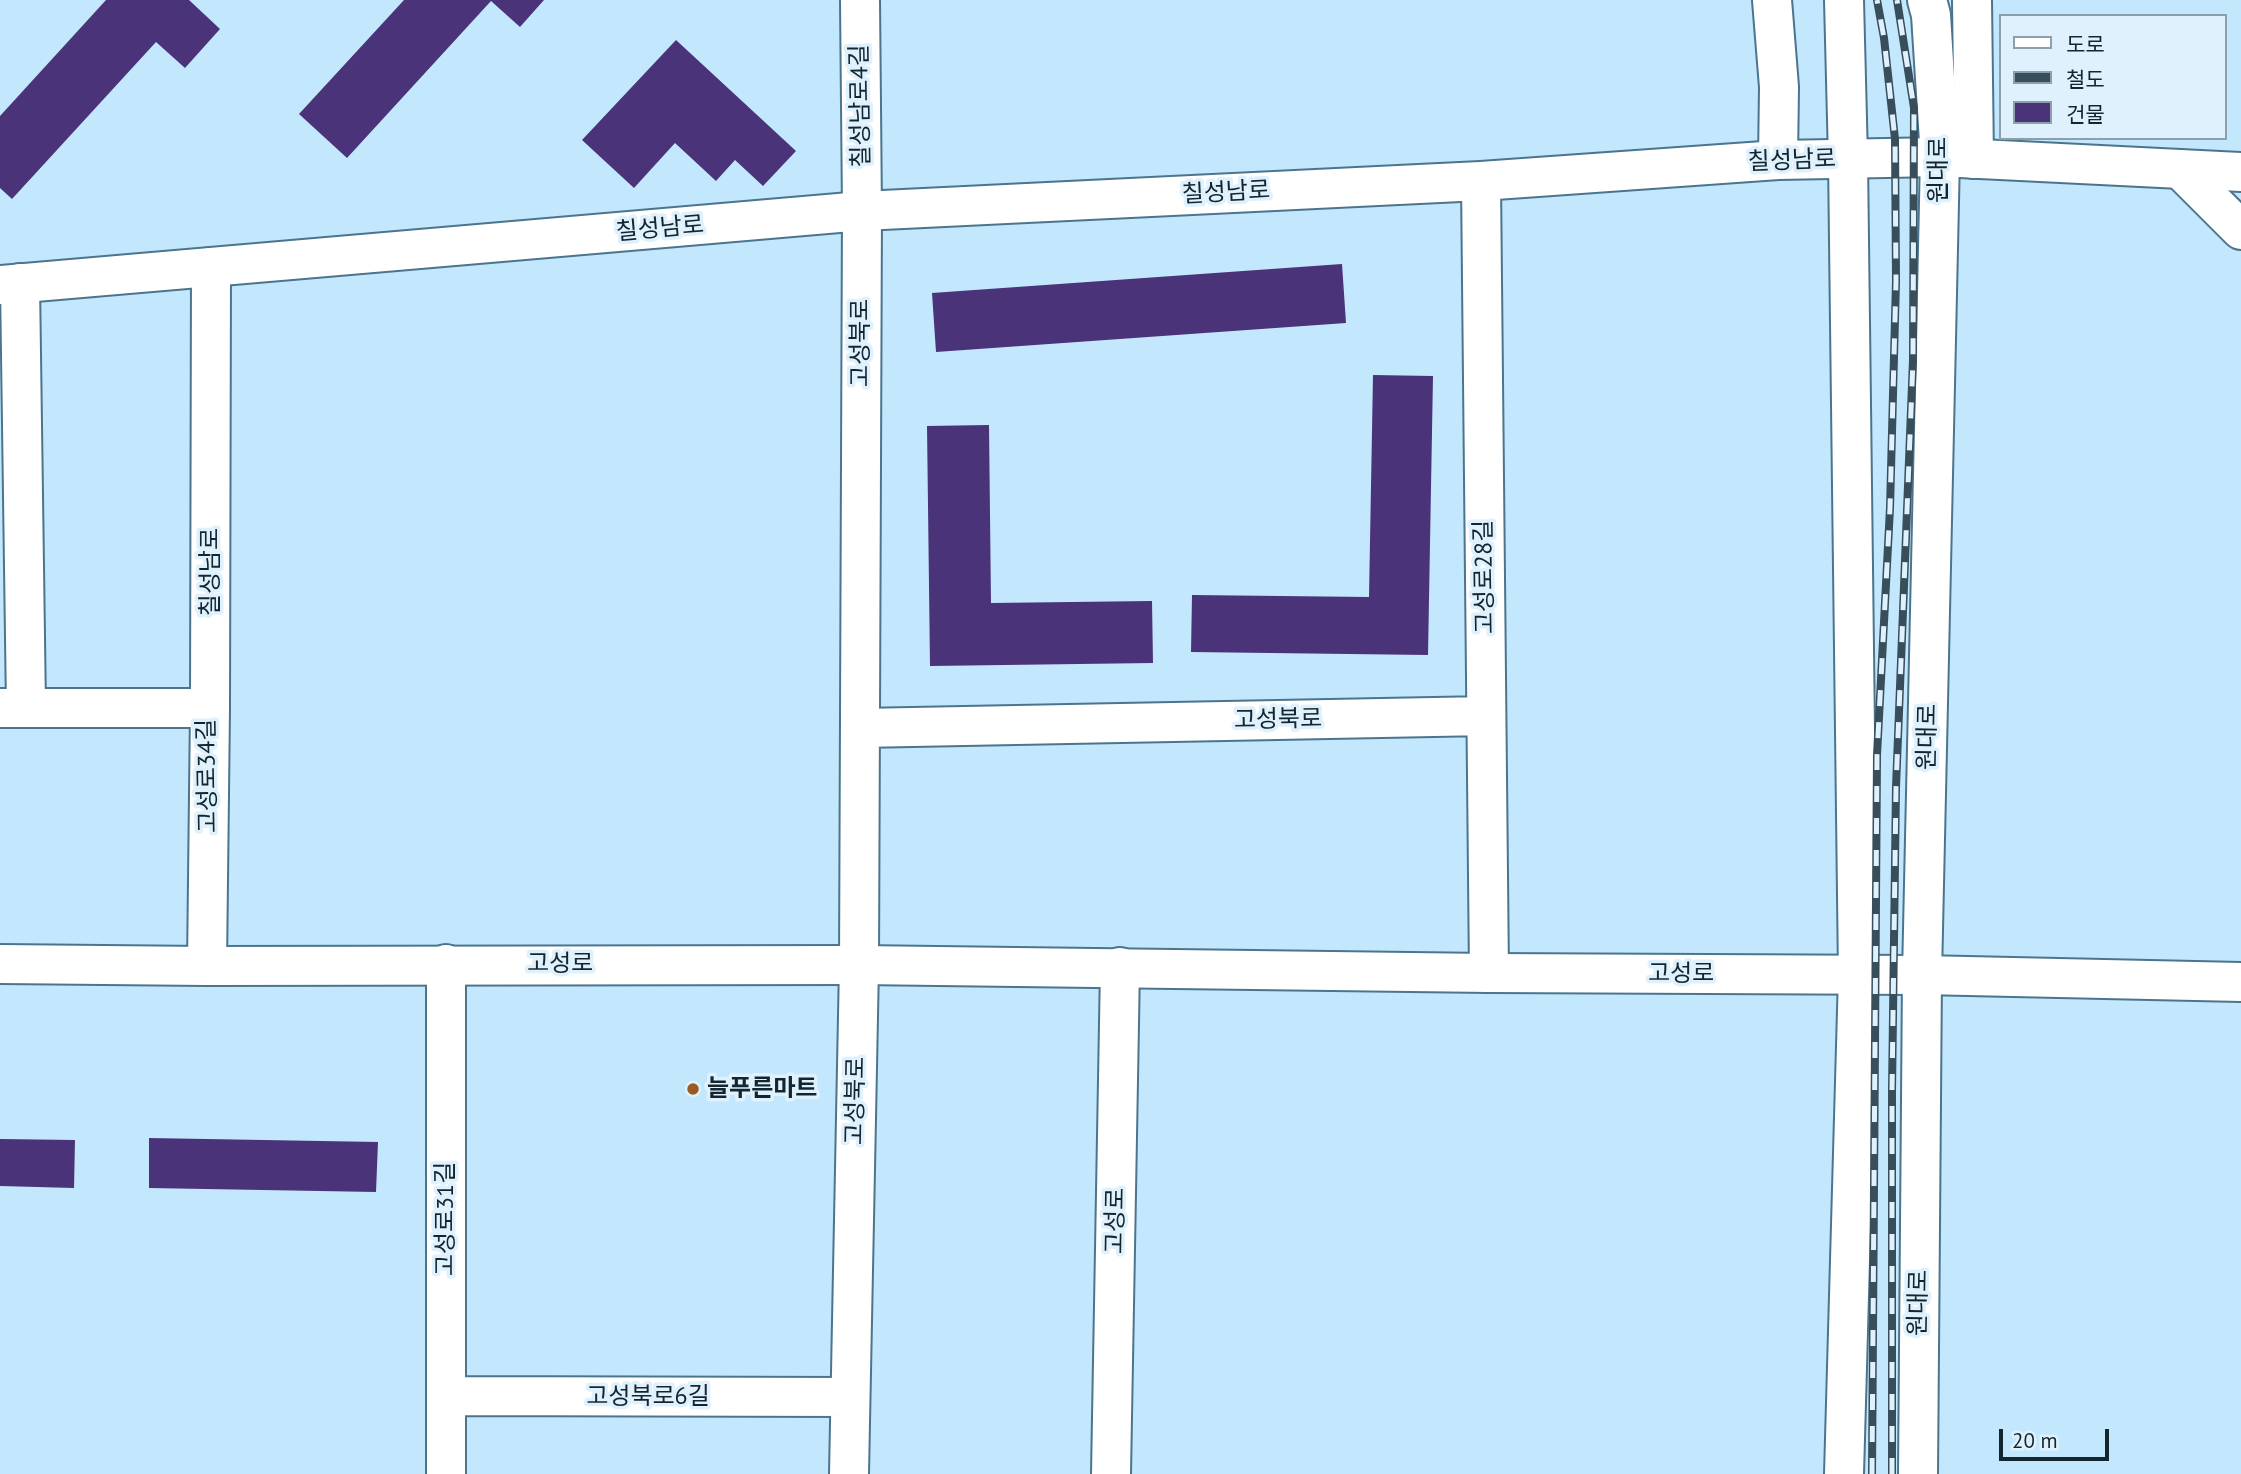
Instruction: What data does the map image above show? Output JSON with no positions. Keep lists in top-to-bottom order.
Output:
{
  "streets": {
    "street": [
      "칠성남로4길",
      "칠성남로",
      "원대로",
      "고성북로",
      "고성로28길",
      "고성로34길",
      "고성로",
      "고성로31길",
      "고성북로6길"
    ]
  },
  "crossings": [
    ["칠성남로4길", "칠성남로"],
    ["칠성남로4길", "고성북로"],
    ["칠성남로", "원대로"],
    ["칠성남로", "고성북로"],
    ["칠성남로", "고성로28길"],
    ["칠성남로", "고성로34길"],
    ["원대로", "고성로"],
    ["고성북로", "고성로28길"],
    ["고성북로", "고성로"],
    ["고성북로", "고성북로6길"],
    ["고성로28길", "고성로"],
    ["고성로34길", "고성로"],
    ["고성로", "고성로31길"],
    ["고성로31길", "고성북로6길"]
  ],
  "places": ["늘푸른마트"],
  "legend": ["도로", "철도", "건물"],
  "scale_bar": "20 m"
}
